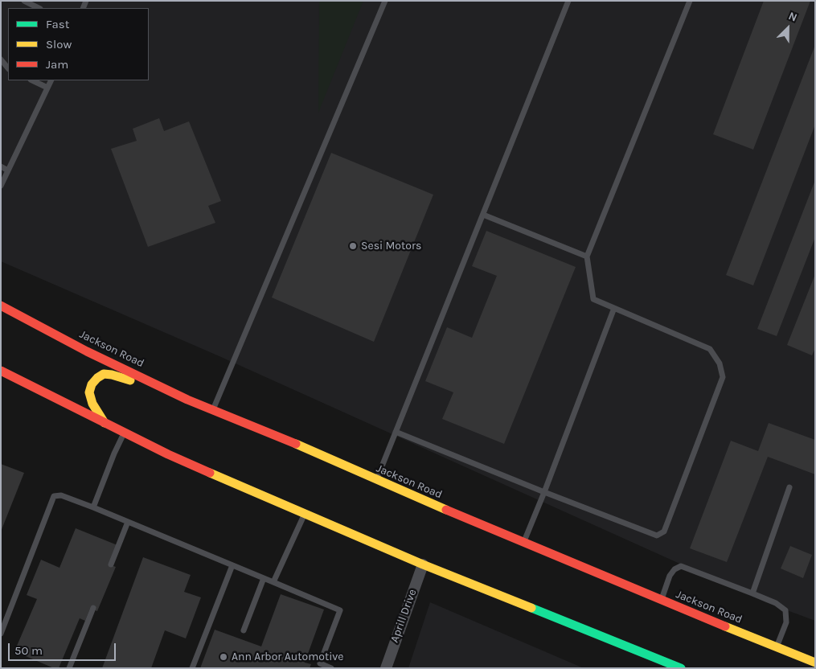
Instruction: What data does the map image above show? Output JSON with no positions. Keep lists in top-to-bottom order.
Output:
{
  "streets": {
    "main road": ["Jackson Road"],
    "street": ["Aprill Drive"]
  },
  "places": ["Sesi Motors", "Ann Arbor Automotive"],
  "legend": ["Fast", "Slow", "Jam"],
  "scale_bar": "50 m",
  "north": "top right"
}
